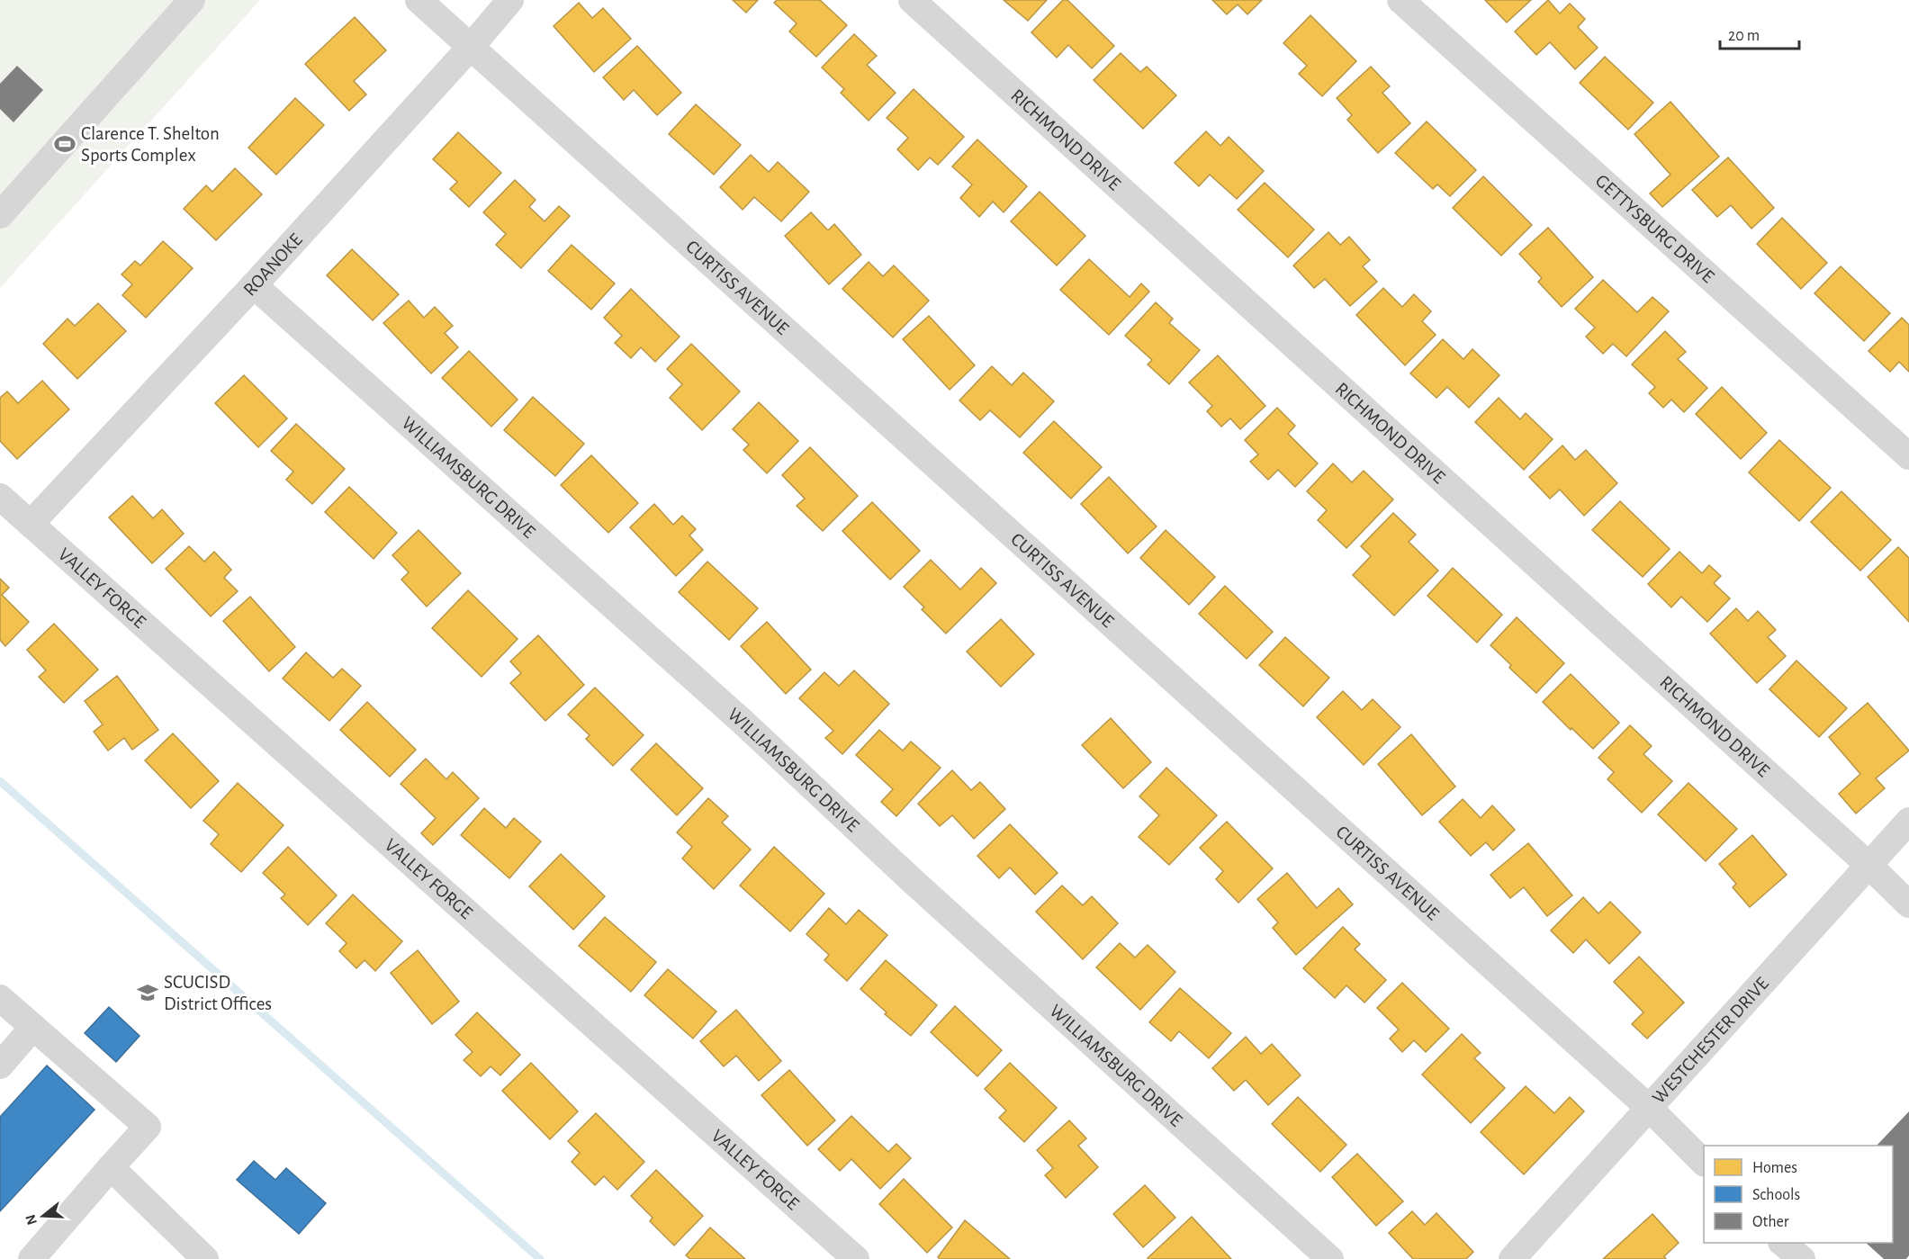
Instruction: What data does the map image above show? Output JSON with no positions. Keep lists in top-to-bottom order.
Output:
{
  "streets": {
    "street": [
      "RICHMOND DRIVE",
      "GETTYSBURG DRIVE",
      "ROANOKE",
      "CURTISS AVENUE",
      "WILLIAMSBURG DRIVE",
      "VALLEY FORGE",
      "WESTCHESTER DRIVE"
    ]
  },
  "crossings": [
    ["RICHMOND DRIVE", "WESTCHESTER DRIVE"],
    ["ROANOKE", "CURTISS AVENUE"],
    ["ROANOKE", "WILLIAMSBURG DRIVE"],
    ["ROANOKE", "VALLEY FORGE"],
    ["CURTISS AVENUE", "WESTCHESTER DRIVE"]
  ],
  "places": {
    "sports": ["Clarence T. Shelton Sports Complex"],
    "school or university": ["SCUCISD District Offices"]
  },
  "legend": ["Homes", "Schools", "Other"],
  "scale_bar": "20 m",
  "north": "left"
}
